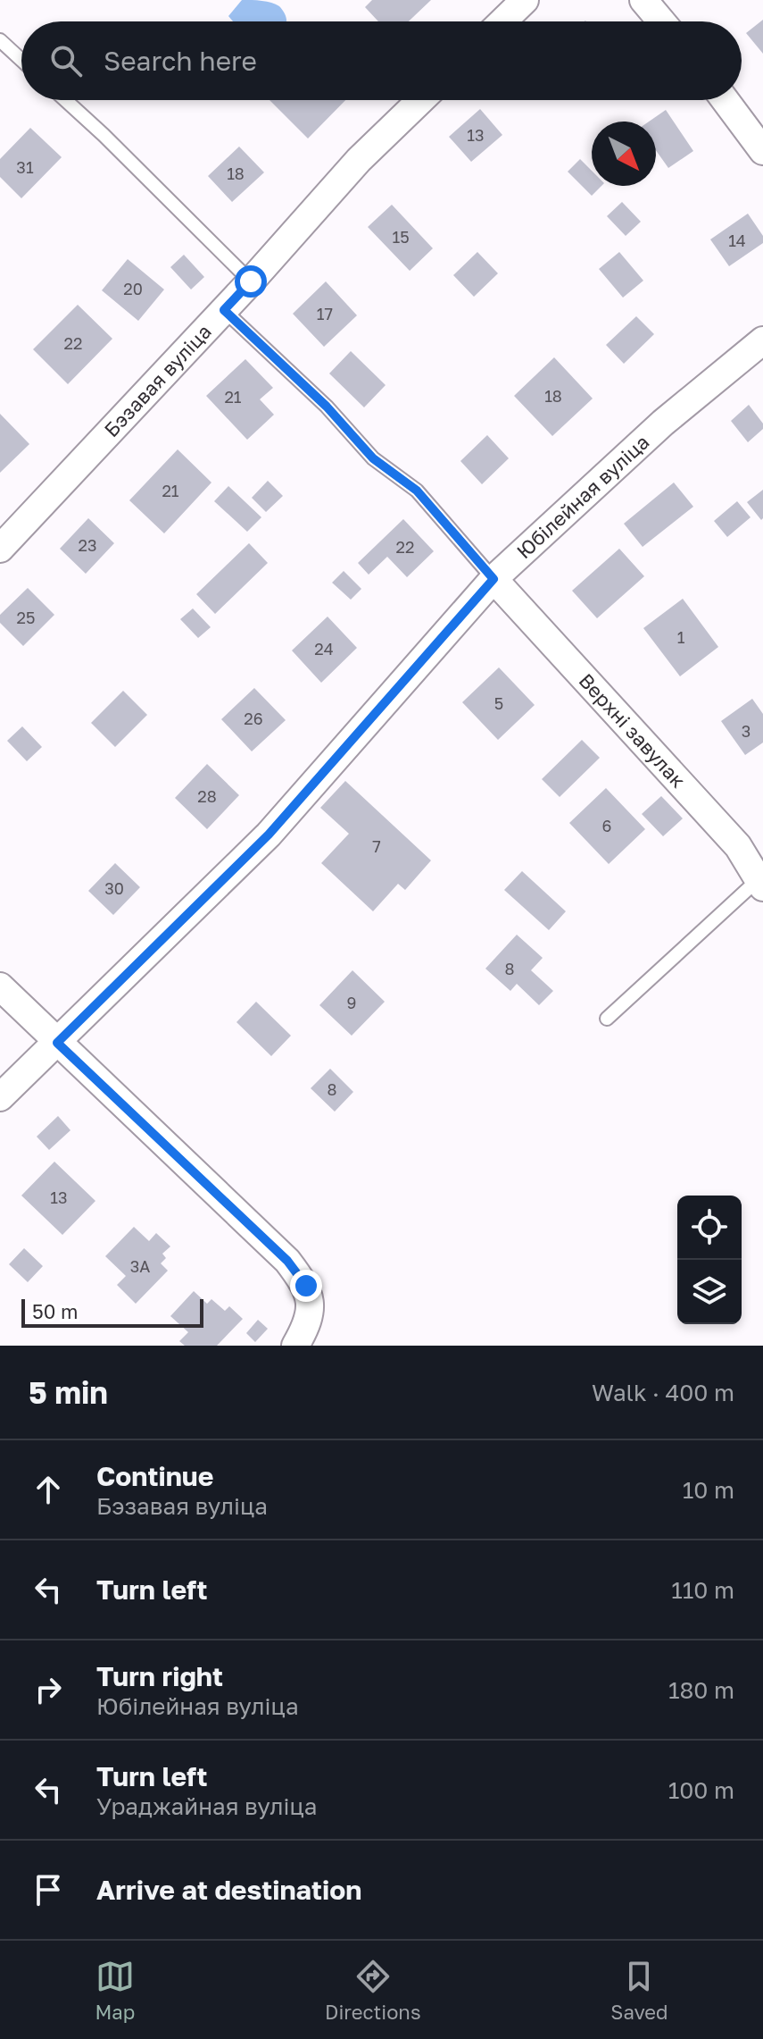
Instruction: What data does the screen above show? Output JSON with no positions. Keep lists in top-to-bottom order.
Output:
{
  "streets": {
    "street": ["Бэзавая вуліца", "Юбілейная вуліца", "Верхні завулак"]
  },
  "crossings": [
    ["Юбілейная вуліца", "Верхні завулак"]
  ],
  "house_numbers": [
    "13",
    "31",
    "18",
    "15",
    "14",
    "20",
    "17",
    "22",
    "18",
    "21",
    "21",
    "23",
    "22",
    "25",
    "1",
    "24",
    "5",
    "26",
    "3",
    "28",
    "6",
    "7",
    "30",
    "8",
    "9",
    "8",
    "13",
    "3А"
  ],
  "scale_bar": "50 m",
  "north": "bottom right",
  "page": {
    "search": "Search here",
    "scale": "50 m",
    "heading": ["5 min", "Walk · 400 m"],
    "list": [
      ["Continue", "Бэзавая вуліца", "10 m"],
      ["Turn left", "110 m"],
      ["Turn right", "Юбілейная вуліца", "180 m"],
      ["Turn left", "Ураджайная вуліца", "100 m"],
      "Arrive at destination"
    ],
    "nav": ["Map", "Directions", "Saved"]
  }
}
